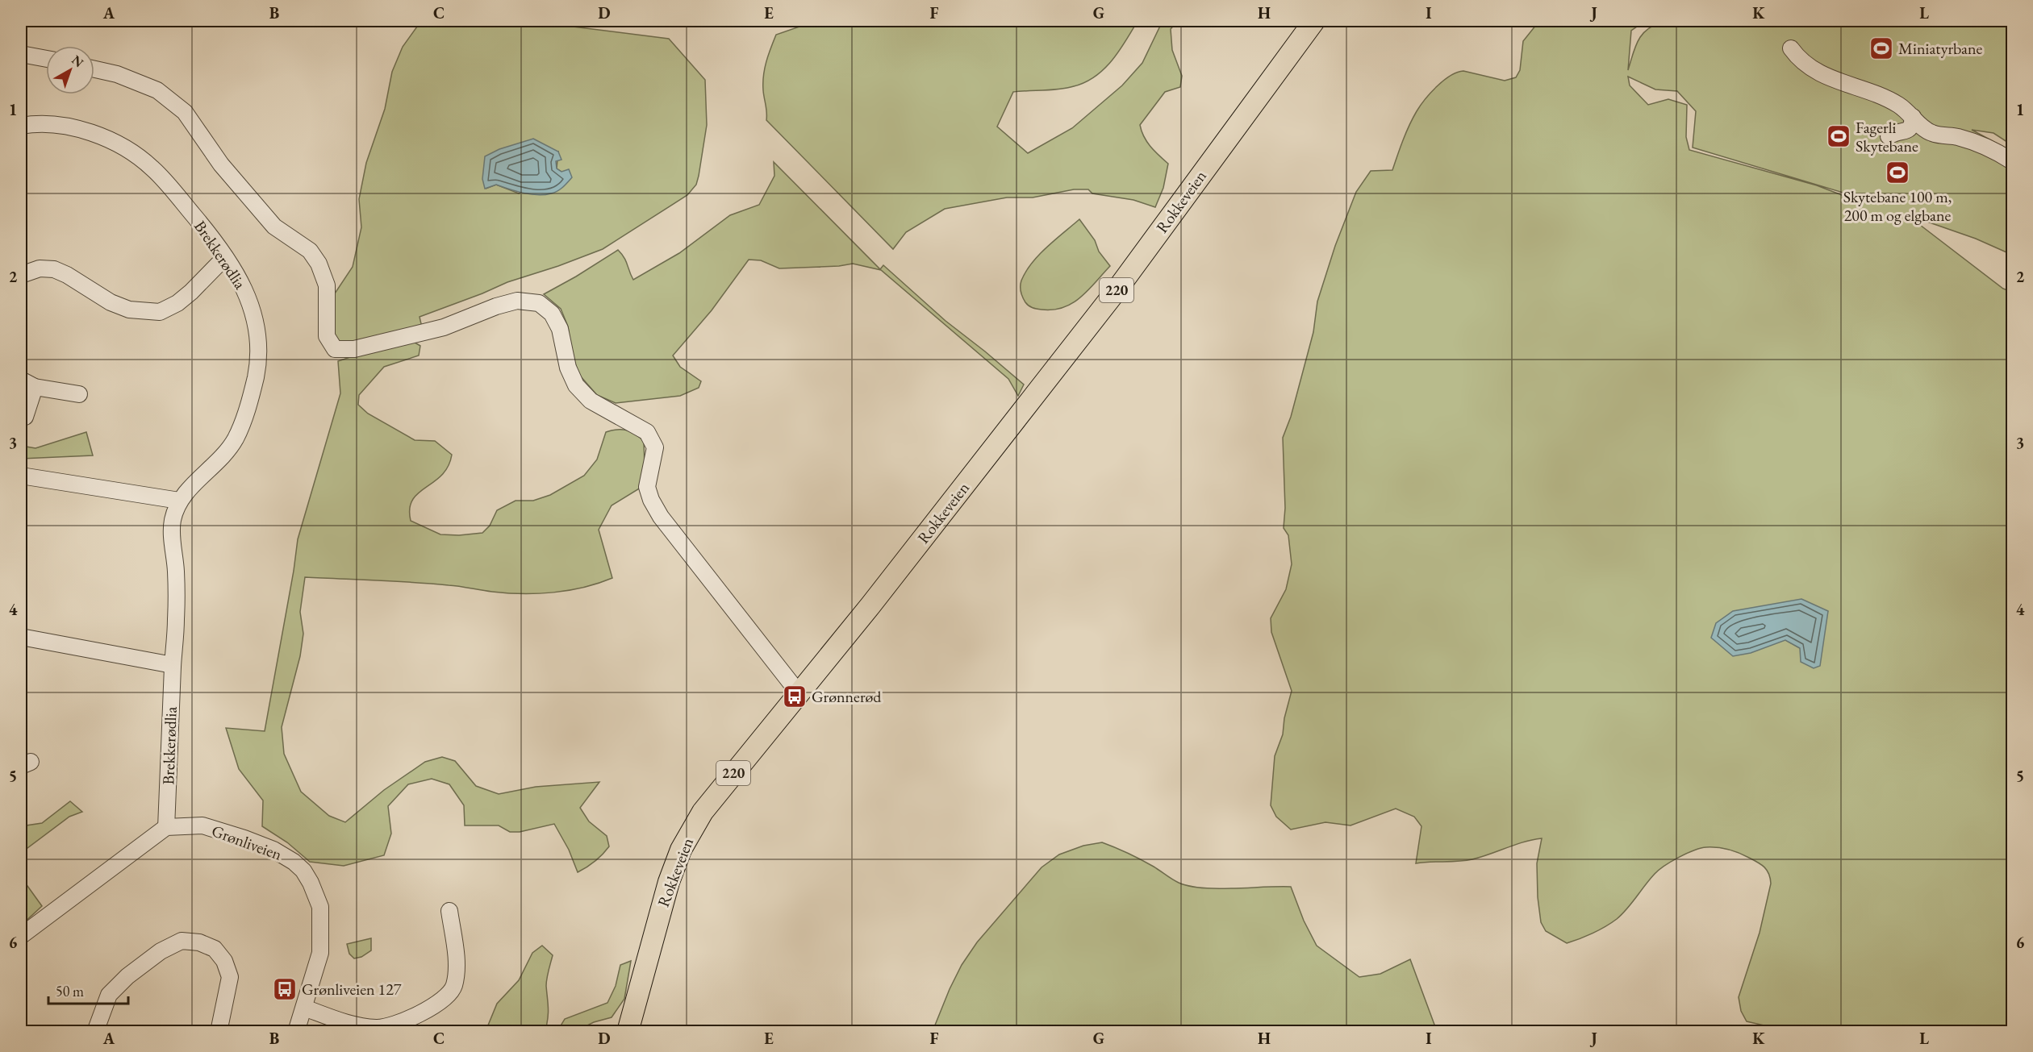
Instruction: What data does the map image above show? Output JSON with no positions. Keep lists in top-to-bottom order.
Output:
{
  "streets": {
    "main road": ["Rokkeveien", "220"],
    "street": ["Brekkerødlia", "Grønliveien"]
  },
  "crossings": [
    ["Brekkerødlia", "Grønliveien"]
  ],
  "places": {
    "sports": ["Miniatyrbane", "Fagerli Skytebane", "Skytebane 100 m, 200 m og elgbane"],
    "bus stop": ["Grønnerød", "Grønliveien 127"]
  },
  "scale_bar": "50 m",
  "north": "top right",
  "grid": {
    "columns": [
      "A",
      "B",
      "C",
      "D",
      "E",
      "F",
      "G",
      "H",
      "I",
      "J",
      "K",
      "L"
    ],
    "rows": [
      "1",
      "2",
      "3",
      "4",
      "5",
      "6"
    ]
  }
}
